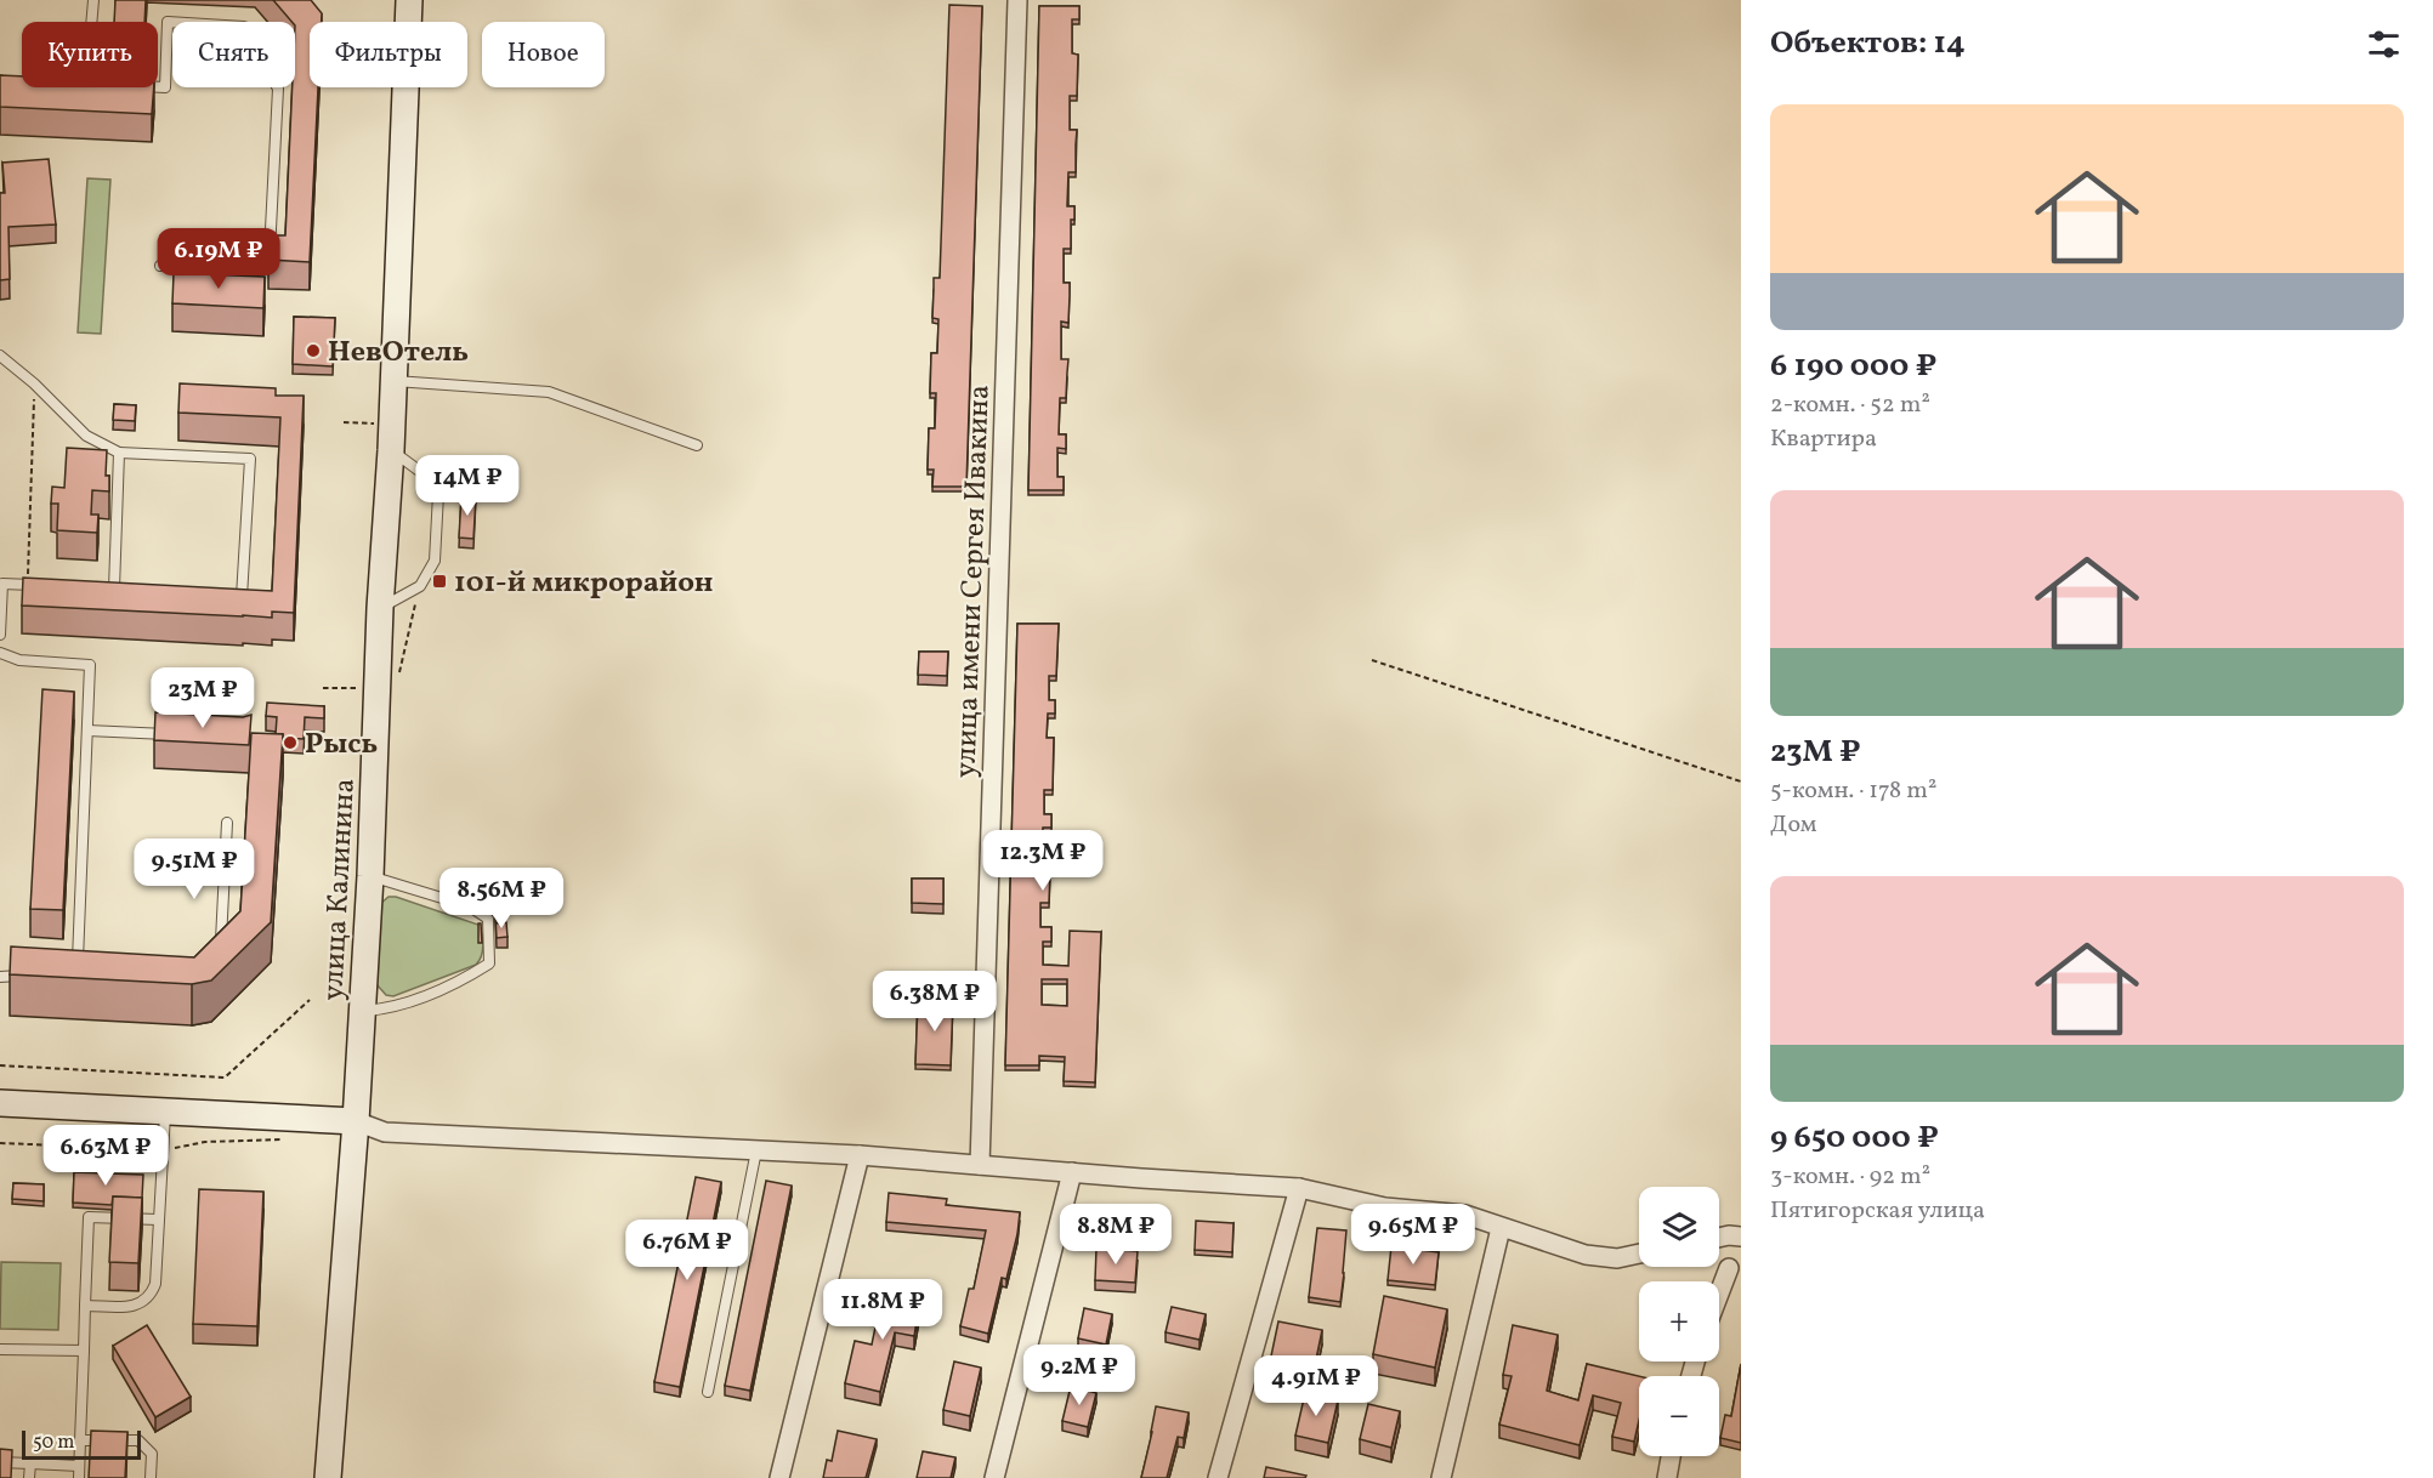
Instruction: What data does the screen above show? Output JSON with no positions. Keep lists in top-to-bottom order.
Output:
{
  "streets": {
    "main road": ["улица Калинина"],
    "street": ["улица имени Сергея Ивакина"]
  },
  "places": {
    "other": ["НевОтель", "Рысь"],
    "transit": ["101-й микрорайон"]
  },
  "scale_bar": "50 m",
  "page": {
    "heading": "Объектов: 14",
    "chip": [
      "Купить",
      "Снять",
      "Фильтры",
      "Новое"
    ],
    "list": [
      {
        "name": "6 190 000 ₽",
        "note": "2-комн. · 52 m² · Квартира"
      },
      {
        "name": "23M ₽",
        "note": "5-комн. · 178 m² · Дом"
      },
      {
        "name": "9 650 000 ₽",
        "note": "3-комн. · 92 m² · Пятигорская улица"
      }
    ],
    "price": [
      "6.19M ₽",
      "14M ₽",
      "23M ₽",
      "12.3M ₽",
      "9.51M ₽",
      "8.56M ₽",
      "6.38M ₽",
      "6.63M ₽",
      "8.8M ₽",
      "9.65M ₽",
      "6.76M ₽",
      "11.8M ₽",
      "9.2M ₽",
      "4.91M ₽"
    ],
    "map_buttons": ["+", "−"],
    "scale": "50 m"
  }
}
